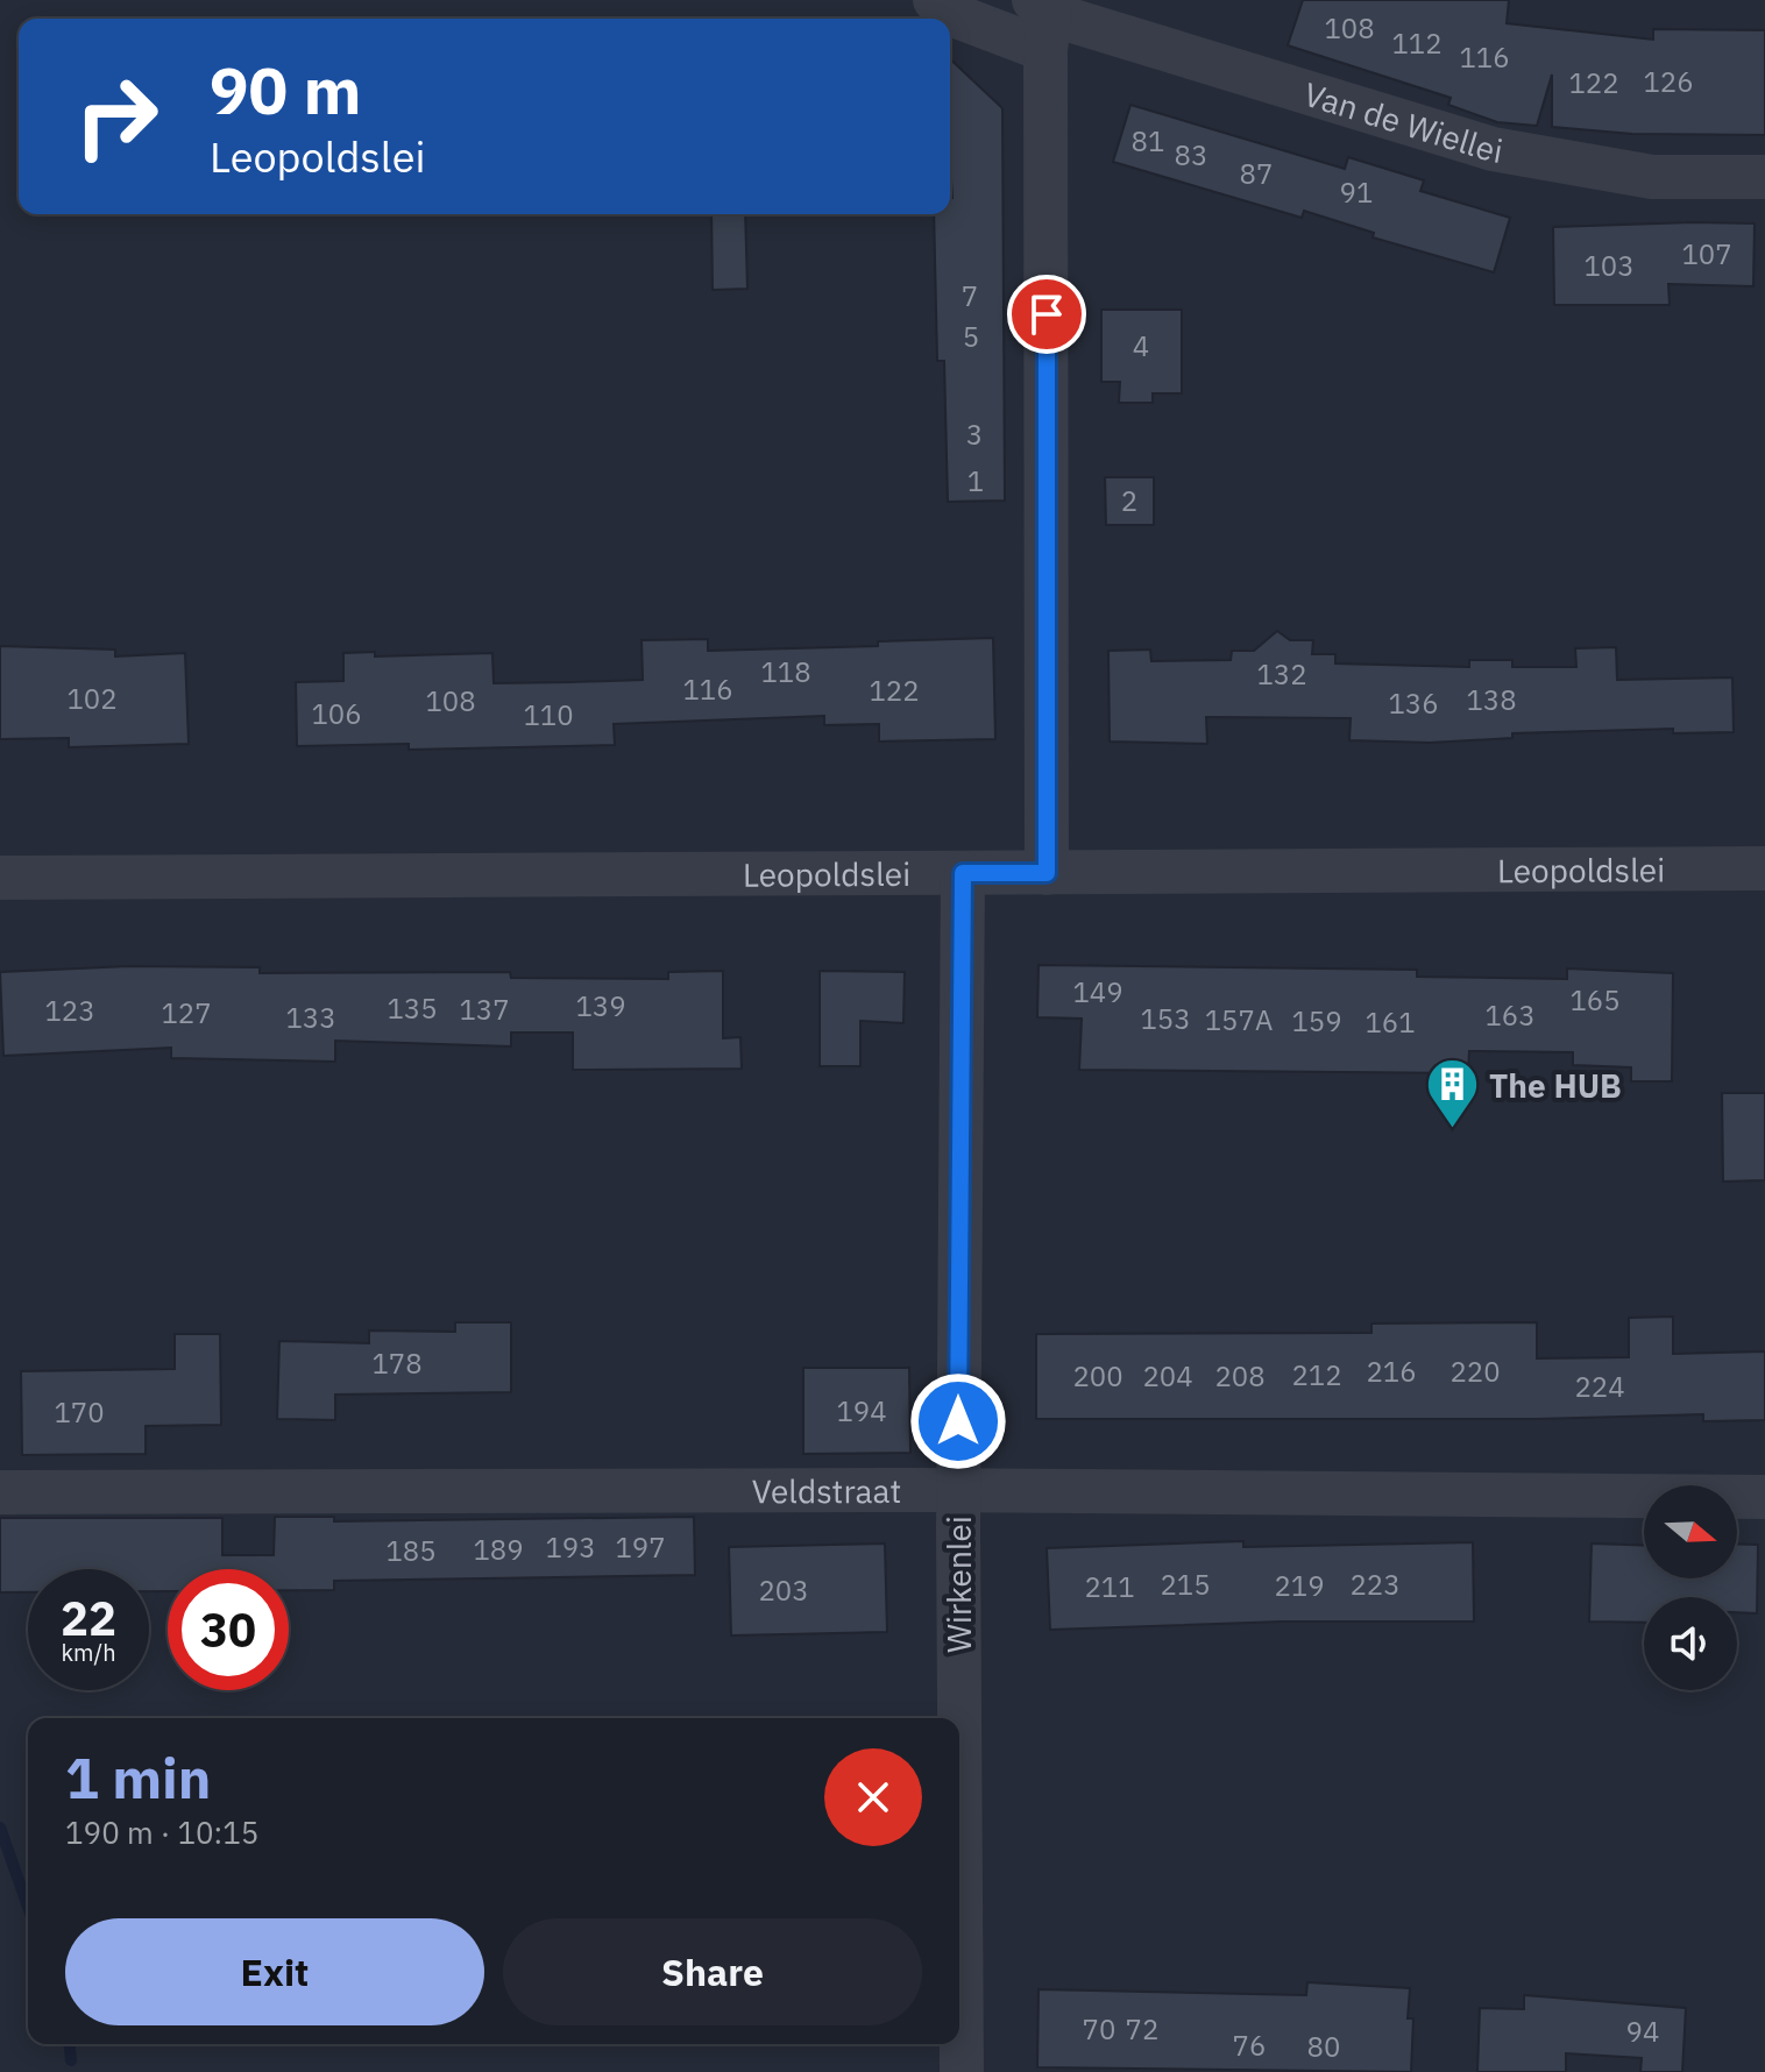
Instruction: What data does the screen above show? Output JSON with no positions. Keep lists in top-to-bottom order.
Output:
{
  "streets": {
    "street": [
      "Van de Wiellei",
      "Leopoldslei",
      "Veldstraat",
      "Wirkenlei"
    ]
  },
  "crossings": [
    ["Leopoldslei", "Wirkenlei"],
    ["Veldstraat", "Wirkenlei"]
  ],
  "places": {
    "building": ["The HUB"]
  },
  "house_numbers": [
    "108",
    "112",
    "116",
    "126",
    "122",
    "81",
    "83",
    "87",
    "91",
    "107",
    "103",
    "7",
    "5",
    "4",
    "3",
    "1",
    "2",
    "118",
    "132",
    "116",
    "122",
    "102",
    "138",
    "108",
    "136",
    "106",
    "110",
    "149",
    "165",
    "139",
    "135",
    "137",
    "123",
    "127",
    "163",
    "133",
    "153",
    "157A",
    "159",
    "161",
    "178",
    "216",
    "220",
    "212",
    "200",
    "204",
    "208",
    "224",
    "194",
    "170",
    "193",
    "197",
    "189",
    "185",
    "215",
    "223",
    "219",
    "211",
    "203",
    "70",
    "72",
    "94",
    "76",
    "80"
  ],
  "north": "right",
  "page": {
    "turn": ["90 m", "Leopoldslei"],
    "speed": "22 km/h",
    "limit": "30",
    "heading": ["1 min", "190 m · 10:15"],
    "buttons": ["Exit", "Share"]
  }
}
